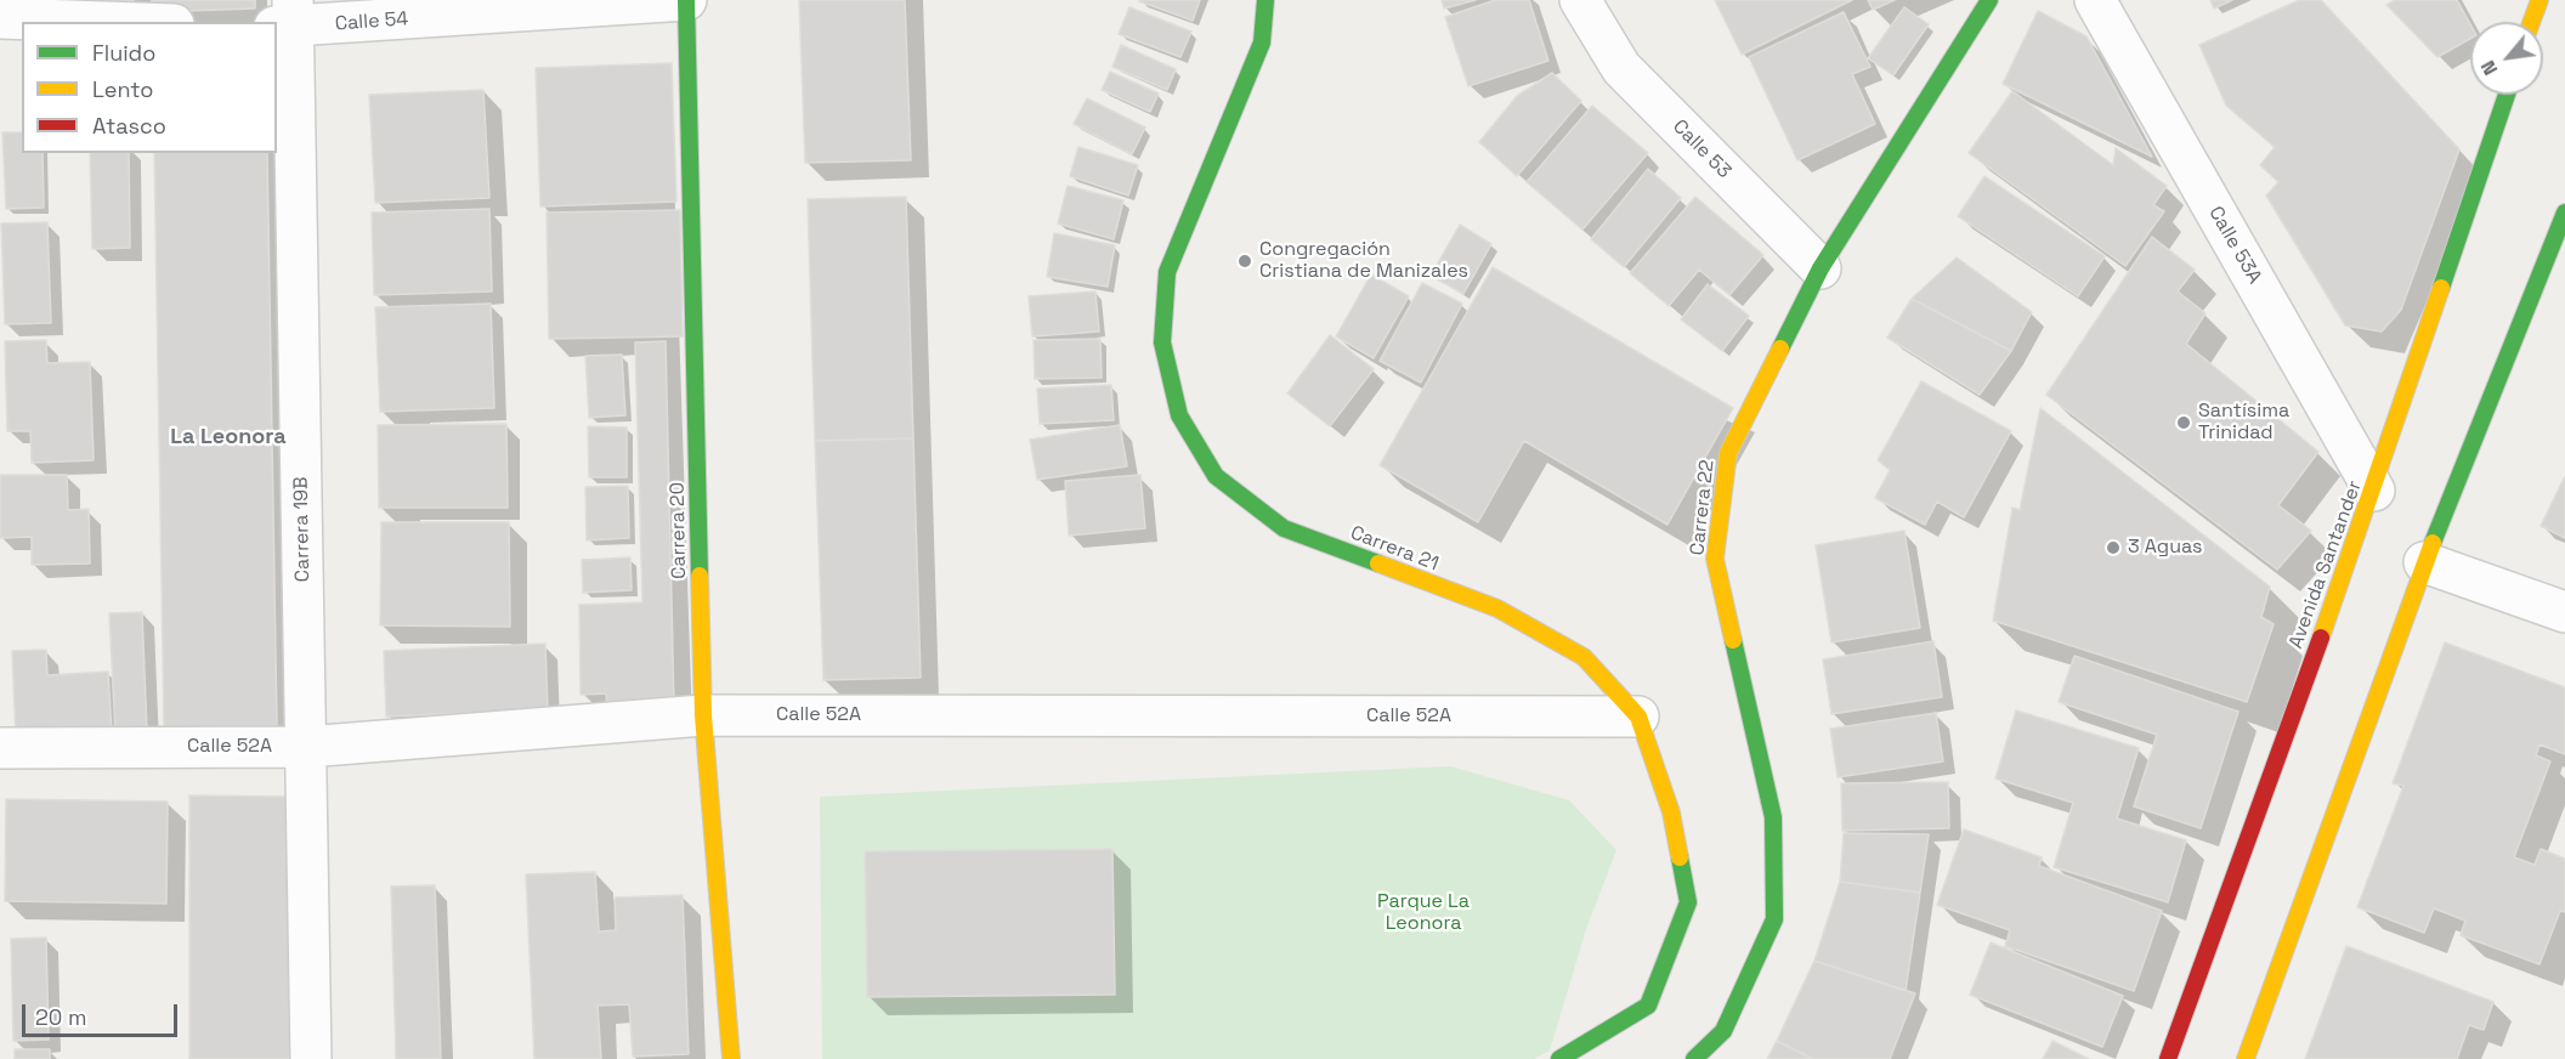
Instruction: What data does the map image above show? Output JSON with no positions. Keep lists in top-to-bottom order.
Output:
{
  "streets": {
    "main road": [
      "Carrera 22",
      "Carrera 20",
      "Carrera 21",
      "Avenida Santander"
    ],
    "street": [
      "Calle 54",
      "Calle 53",
      "Calle 53A",
      "Carrera 19B",
      "Calle 52A"
    ]
  },
  "crossings": [
    ["Calle 54", "Carrera 19B"],
    ["Calle 54", "Carrera 20"],
    ["Calle 53", "Carrera 22"],
    ["Calle 53A", "Avenida Santander"],
    ["Carrera 19B", "Calle 52A"],
    ["Carrera 20", "Calle 52A"],
    ["Carrera 21", "Calle 52A"]
  ],
  "districts": ["La Leonora"],
  "parks": ["Parque La Leonora"],
  "places": ["Congregación Cristiana de Manizales", "Santísima Trinidad", "3 Aguas"],
  "legend": ["Fluido", "Lento", "Atasco"],
  "scale_bar": "20 m",
  "north": "bottom left"
}
